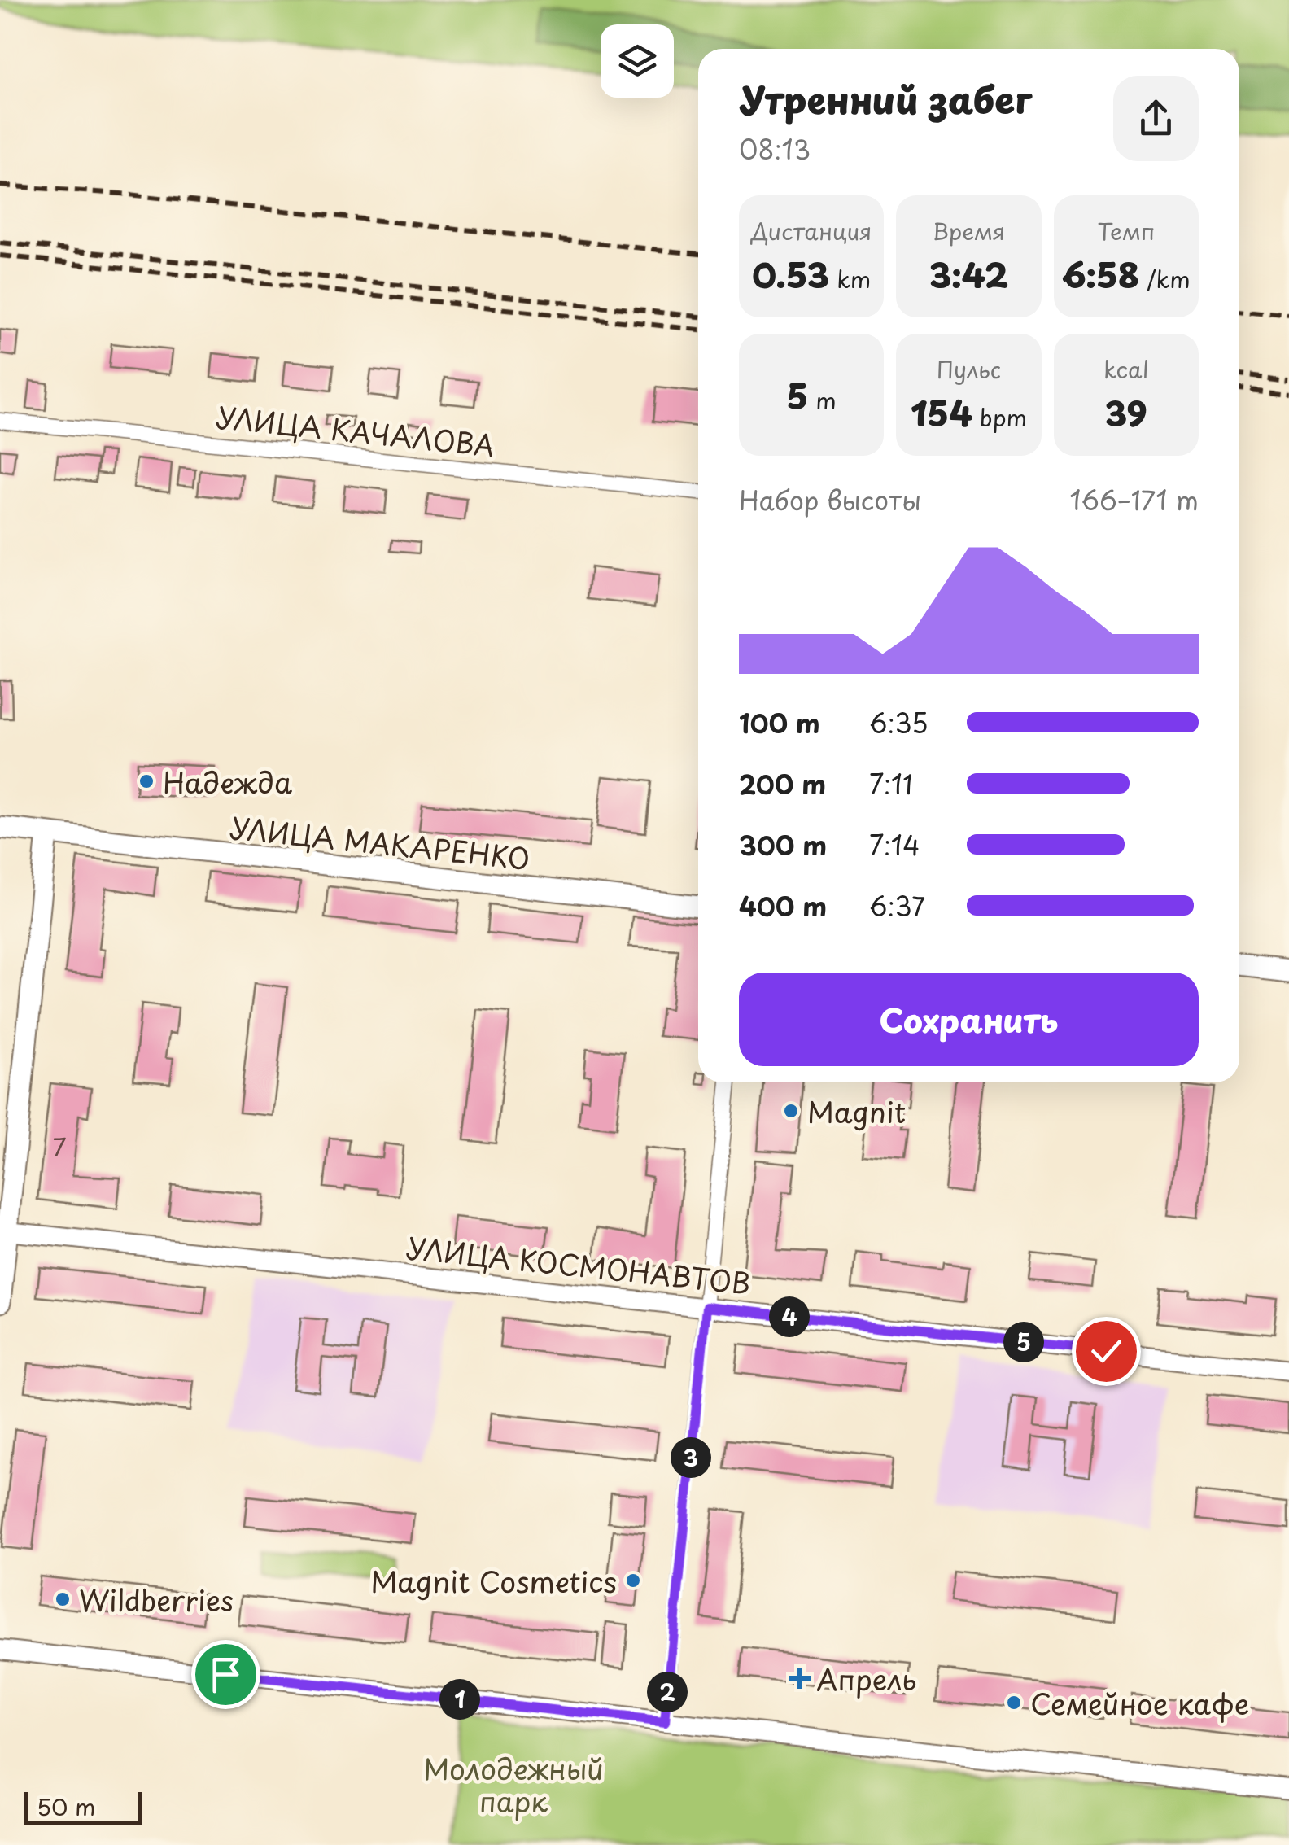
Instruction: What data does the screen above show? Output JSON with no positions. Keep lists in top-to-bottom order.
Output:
{
  "streets": {
    "main road": ["УЛИЦА МАКАРЕНКО"],
    "street": ["УЛИЦА КАЧАЛОВА", "УЛИЦА КОСМОНАВТОВ"]
  },
  "parks": ["Молодежный парк"],
  "places": {
    "other": [
      "Надежда",
      "Magnit",
      "Magnit Cosmetics",
      "Wildberries",
      "Семейное кафе"
    ],
    "health": ["Апрель"]
  },
  "house_numbers": ["7"],
  "scale_bar": "50 m",
  "page": {
    "heading": ["Утренний забег", "08:13"],
    "stats": [
      ["Дистанция", "0.53 km"],
      ["Время", "3:42"],
      ["Темп", "6:58 /km"],
      ["5 m"],
      ["Пульс", "154 bpm"],
      ["kcal", "39"]
    ],
    "chart": ["Набор высоты", "166–171 m"],
    "list": [
      {
        "name": "100 m",
        "note": "6:35"
      },
      {
        "name": "200 m",
        "note": "7:11"
      },
      {
        "name": "300 m",
        "note": "7:14"
      },
      {
        "name": "400 m",
        "note": "6:37"
      }
    ],
    "buttons": "Сохранить",
    "pins": [
      "4",
      "5",
      "3",
      "2",
      "1"
    ],
    "scale": "50 m"
  }
}
